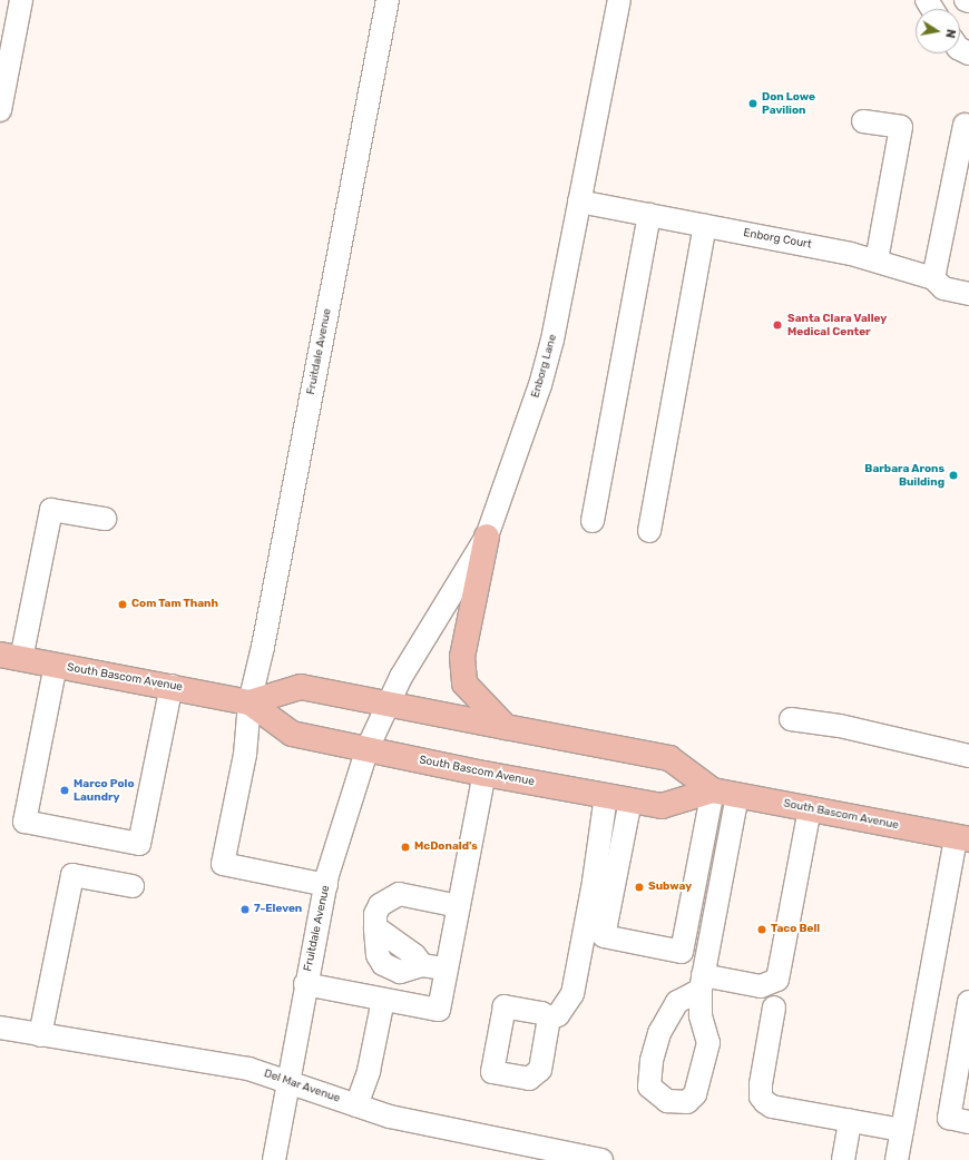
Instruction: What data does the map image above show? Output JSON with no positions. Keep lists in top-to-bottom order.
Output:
{
  "streets": {
    "main road": ["South Bascom Avenue"],
    "street": [
      "Enborg Court",
      "Fruitdale Avenue",
      "Enborg Lane",
      "Del Mar Avenue"
    ]
  },
  "crossings": [
    ["Enborg Court", "Enborg Lane"],
    ["Fruitdale Avenue", "Enborg Lane"],
    ["Fruitdale Avenue", "South Bascom Avenue"],
    ["Fruitdale Avenue", "Del Mar Avenue"],
    ["Enborg Lane", "South Bascom Avenue"]
  ],
  "places": [
    "Don Lowe Pavilion",
    "Santa Clara Valley Medical Center",
    "Barbara Arons Building",
    "Com Tam Thanh",
    "Marco Polo Laundry",
    "McDonald's",
    "Subway",
    "7-Eleven",
    "Taco Bell"
  ],
  "north": "right"
}
